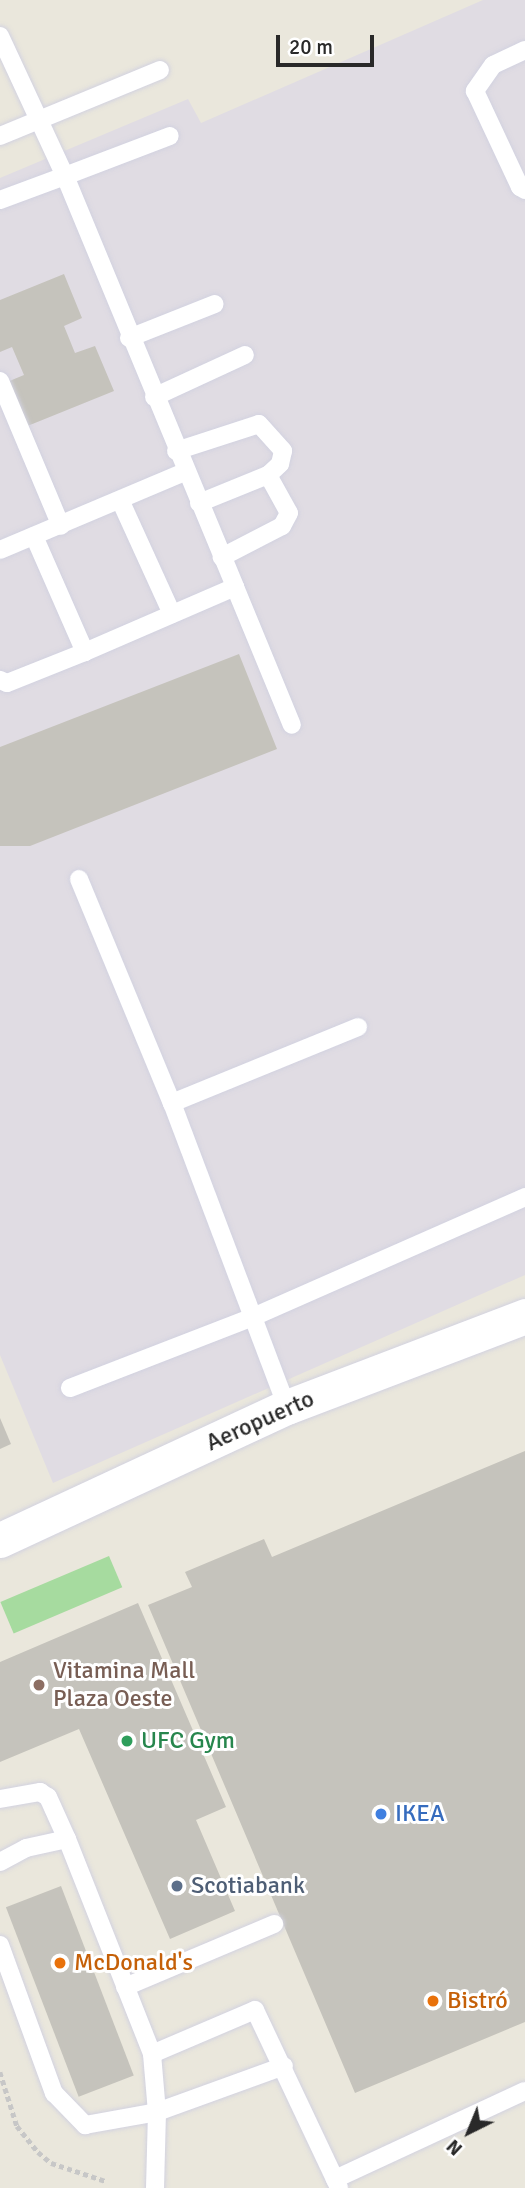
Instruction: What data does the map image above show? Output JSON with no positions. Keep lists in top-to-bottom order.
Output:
{
  "streets": {
    "street": ["Aeropuerto"]
  },
  "places": [
    "Vitamina Mall Plaza Oeste",
    "UFC Gym",
    "IKEA",
    "Scotiabank",
    "McDonald's",
    "Bistró"
  ],
  "scale_bar": "20 m",
  "north": "bottom left"
}
